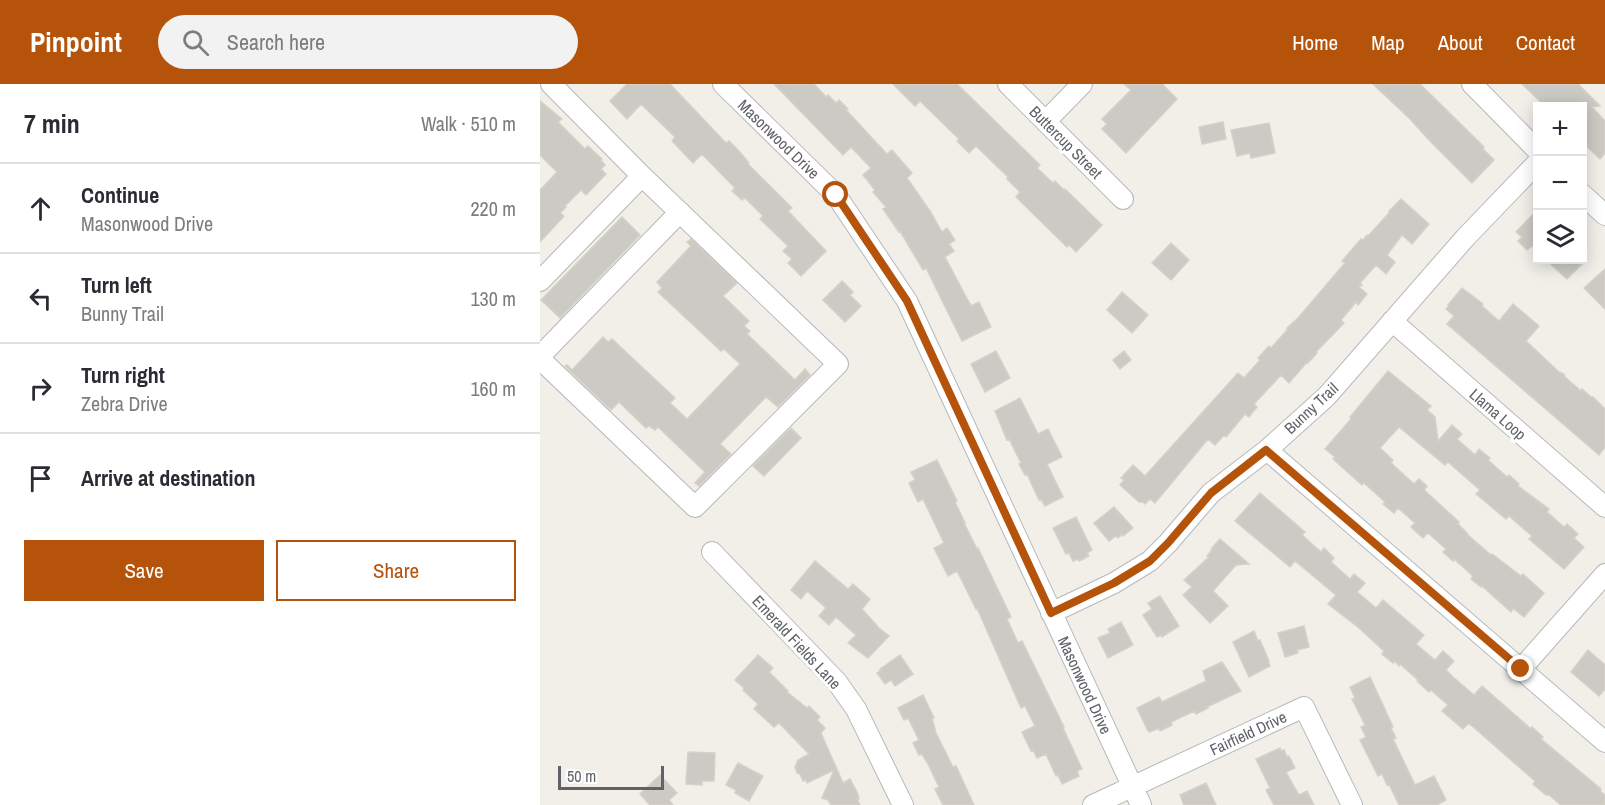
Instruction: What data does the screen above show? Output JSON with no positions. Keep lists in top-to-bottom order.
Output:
{
  "streets": {
    "street": [
      "Masonwood Drive",
      "Buttercup Street",
      "Bunny Trail",
      "Llama Loop",
      "Emerald Fields Lane",
      "Fairfield Drive"
    ]
  },
  "crossings": [
    ["Masonwood Drive", "Bunny Trail"],
    ["Masonwood Drive", "Fairfield Drive"],
    ["Bunny Trail", "Llama Loop"]
  ],
  "scale_bar": "50 m",
  "page": {
    "header": "Pinpoint",
    "search": "Search here",
    "nav": [
      "Home",
      "Map",
      "About",
      "Contact"
    ],
    "heading": ["7 min", "Walk · 510 m"],
    "map_buttons": ["+", "−"],
    "list": [
      ["Continue", "Masonwood Drive", "220 m"],
      ["Turn left", "Bunny Trail", "130 m"],
      ["Turn right", "Zebra Drive", "160 m"],
      "Arrive at destination"
    ],
    "buttons": ["Save", "Share"],
    "scale": "50 m"
  }
}
